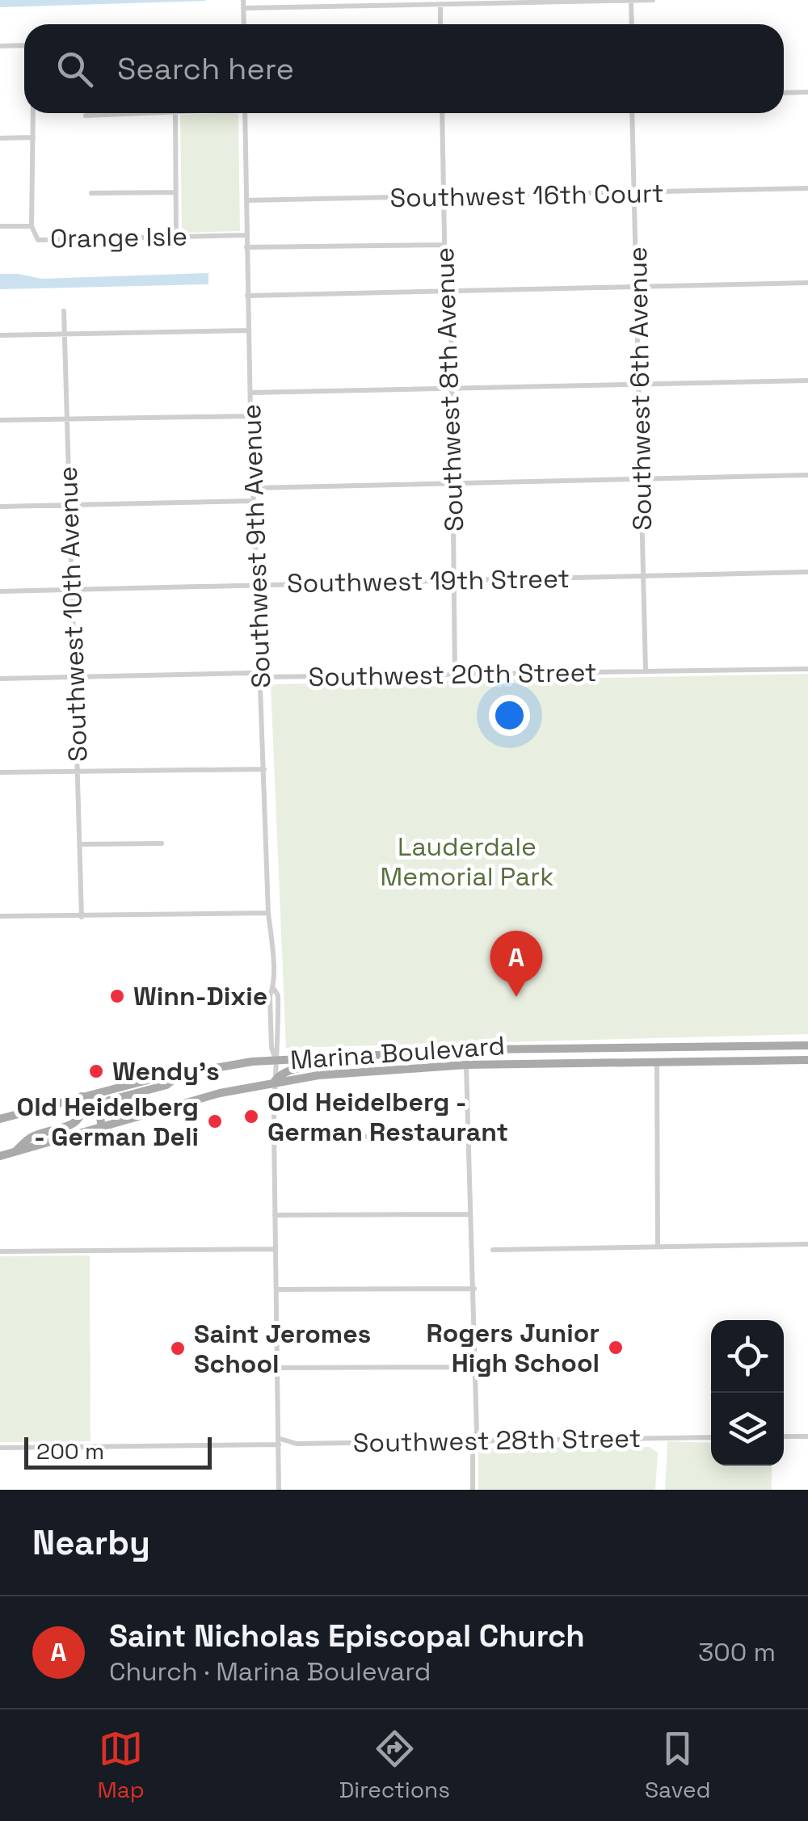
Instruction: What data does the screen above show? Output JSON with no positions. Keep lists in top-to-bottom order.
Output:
{
  "streets": {
    "main road": ["Marina Boulevard"],
    "street": [
      "Southwest 16th Court",
      "Orange Isle",
      "Southwest 6th Avenue",
      "Southwest 8th Avenue",
      "Southwest 9th Avenue",
      "Southwest 19th Street",
      "Southwest 10th Avenue",
      "Southwest 20th Street",
      "Southwest 28th Street"
    ]
  },
  "crossings": [
    ["Southwest 16th Court", "Southwest 6th Avenue"],
    ["Southwest 16th Court", "Southwest 8th Avenue"],
    ["Southwest 16th Court", "Southwest 9th Avenue"],
    ["Orange Isle", "Southwest 9th Avenue"],
    ["Southwest 6th Avenue", "Southwest 19th Street"],
    ["Southwest 6th Avenue", "Southwest 20th Street"],
    ["Southwest 8th Avenue", "Southwest 19th Street"],
    ["Southwest 8th Avenue", "Southwest 20th Street"],
    ["Southwest 9th Avenue", "Southwest 19th Street"],
    ["Southwest 9th Avenue", "Southwest 20th Street"],
    ["Southwest 9th Avenue", "Marina Boulevard"],
    ["Southwest 9th Avenue", "Southwest 28th Street"],
    ["Southwest 19th Street", "Southwest 10th Avenue"],
    ["Southwest 10th Avenue", "Southwest 20th Street"]
  ],
  "parks": ["Lauderdale Memorial Park"],
  "places": [
    "Winn-Dixie",
    "Wendy's",
    "Old Heidelberg - German Restaurant",
    "Old Heidelberg - German Deli",
    "Rogers Junior High School",
    "Saint Jeromes School"
  ],
  "scale_bar": "200 m",
  "page": {
    "search": "Search here",
    "pins": "A",
    "scale": "200 m",
    "heading": "Nearby",
    "list": [
      {
        "mark": "A",
        "name": "Saint Nicholas Episcopal Church",
        "note": "Church · Marina Boulevard",
        "value": "300 m"
      }
    ],
    "nav": ["Map", "Directions", "Saved"]
  }
}
